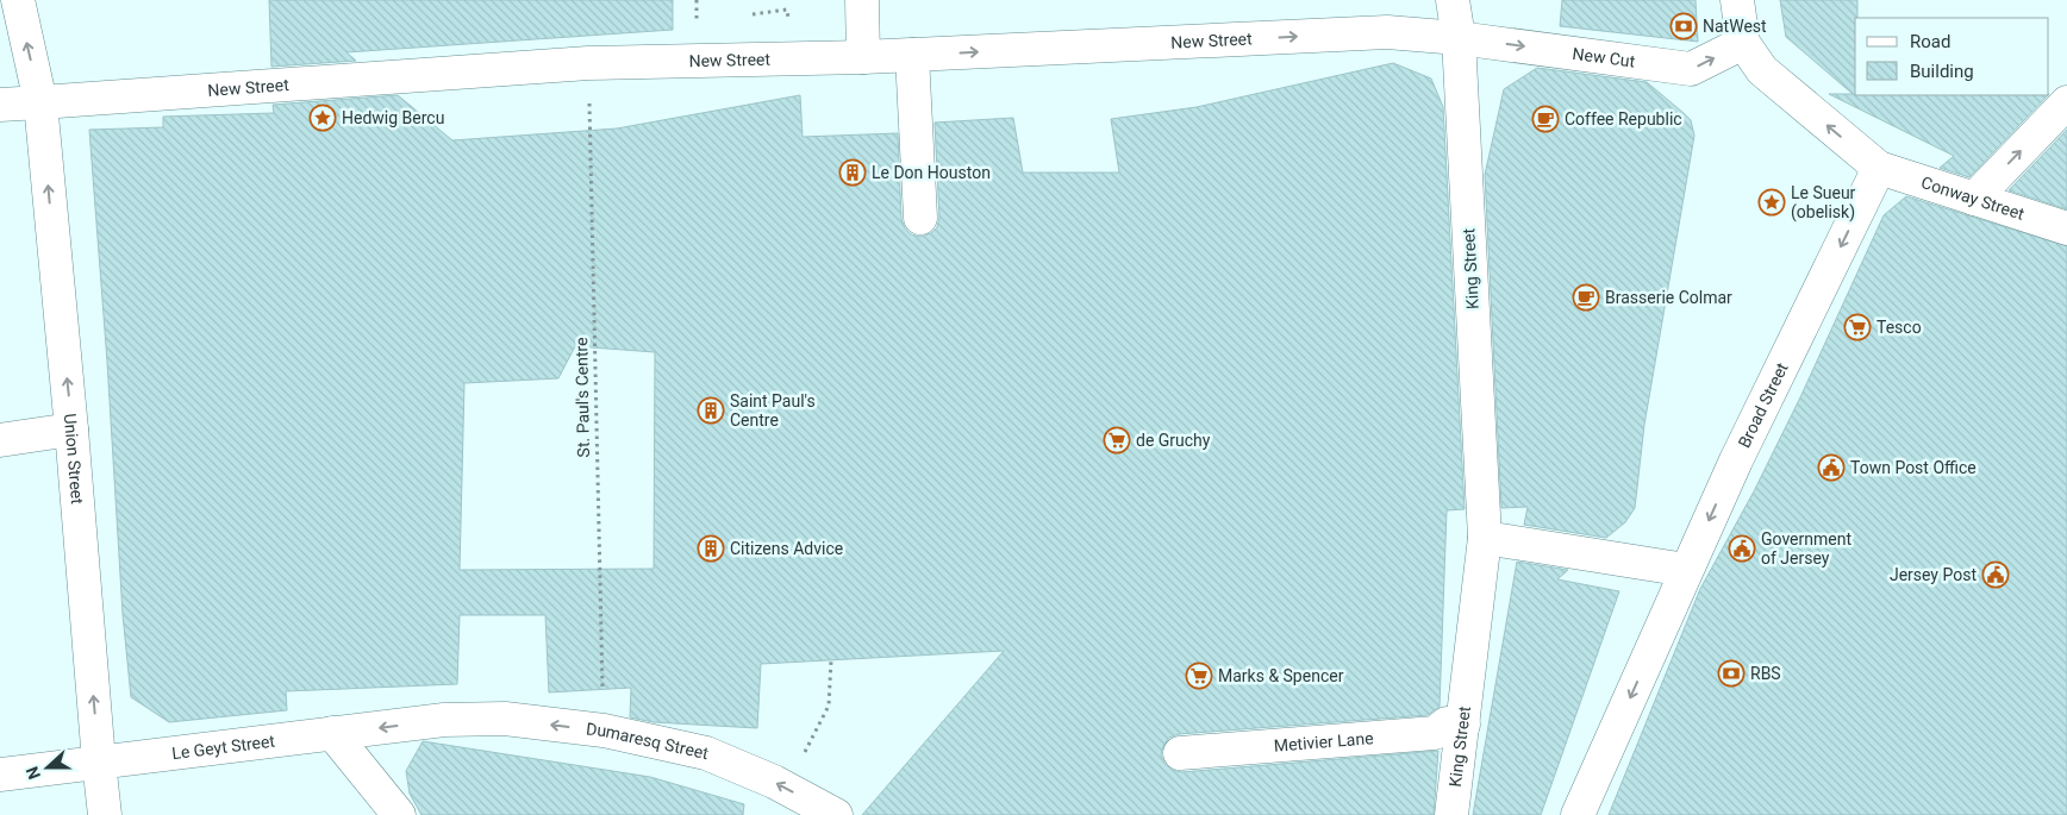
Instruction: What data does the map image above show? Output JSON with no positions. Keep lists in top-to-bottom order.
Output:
{
  "streets": {
    "street": [
      "New Street",
      "New Cut",
      "Conway Street",
      "King Street",
      "Broad Street",
      "Union Street",
      "Dumaresq Street",
      "Metivier Lane",
      "Le Geyt Street"
    ],
    "path": ["St. Paul's Centre"]
  },
  "crossings": [
    ["New Street", "New Cut"],
    ["New Street", "King Street"],
    ["New Street", "St. Paul's Centre"],
    ["New Street", "Union Street"],
    ["New Cut", "King Street"],
    ["Conway Street", "Broad Street"],
    ["King Street", "Metivier Lane"],
    ["St. Paul's Centre", "Dumaresq Street"],
    ["Union Street", "Le Geyt Street"],
    ["Dumaresq Street", "Le Geyt Street"]
  ],
  "one_way": [
    "New Street",
    "New Cut",
    "Broad Street",
    "Union Street",
    "Dumaresq Street"
  ],
  "places": {
    "bank": ["NatWest", "RBS"],
    "place": ["Hedwig Bercu", "Le Sueur (obelisk)"],
    "cafe": ["Coffee Republic", "Brasserie Colmar"],
    "building": ["Le Don Houston", "Saint Paul's Centre", "Citizens Advice"],
    "supermarket": ["Tesco", "de Gruchy", "Marks & Spencer"],
    "public building": ["Town Post Office", "Government of Jersey", "Jersey Post"]
  },
  "legend": ["Road", "Building"],
  "north": "left"
}
